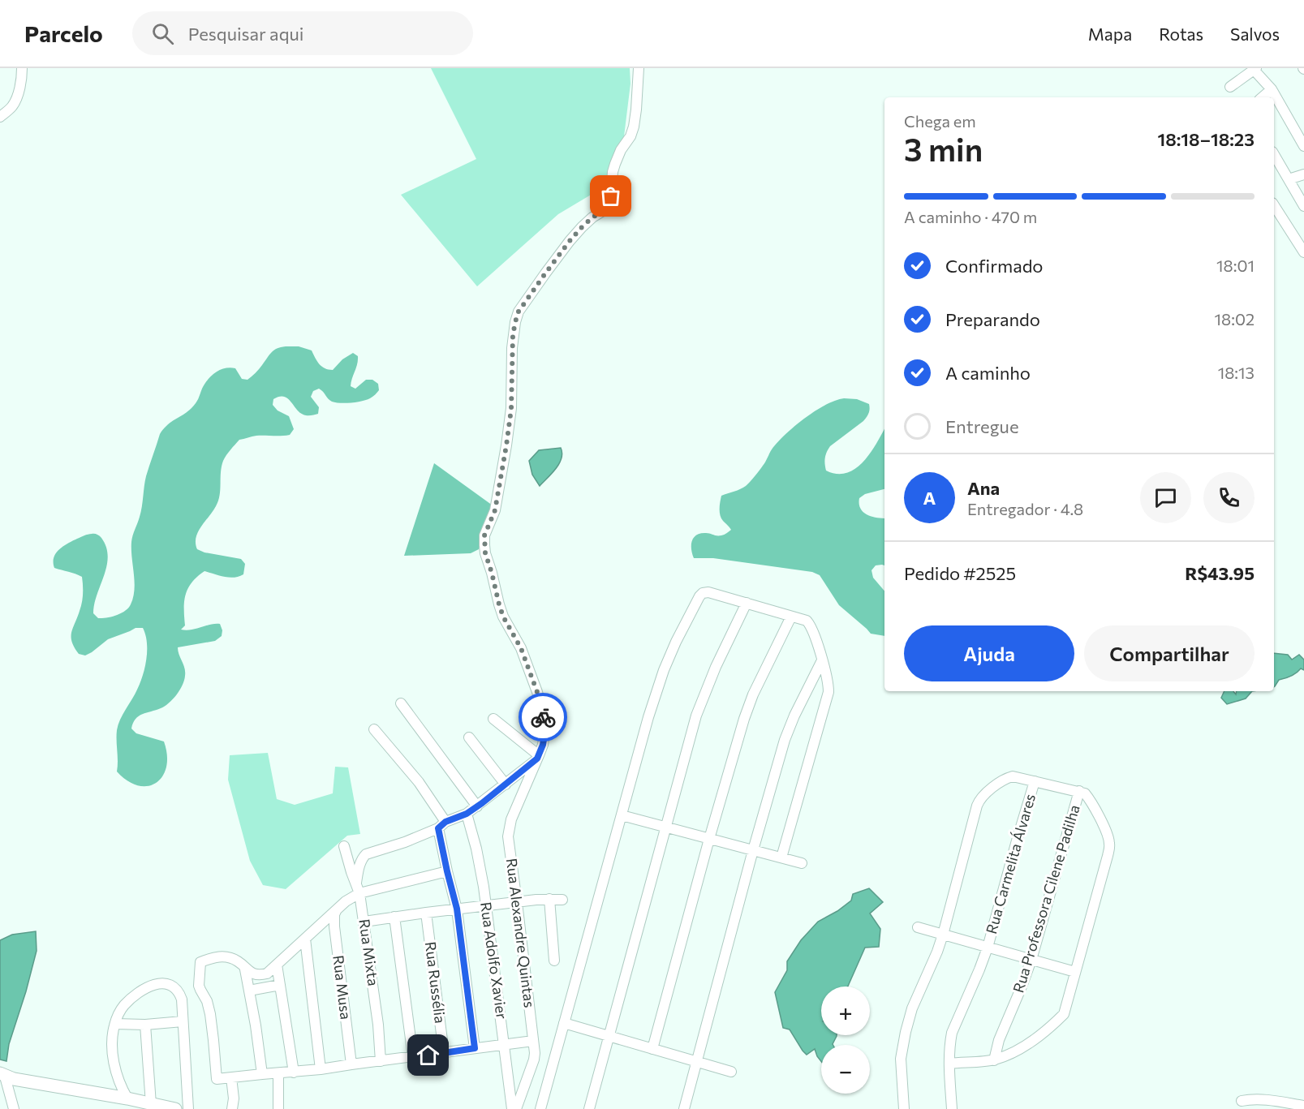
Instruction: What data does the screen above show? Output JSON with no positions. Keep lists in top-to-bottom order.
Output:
{
  "streets": {
    "street": [
      "Rua Carmelita Álvares",
      "Rua Professora Cilene Padilha",
      "Rua Alexandre Quintas",
      "Rua Mixta",
      "Rua Adolfo Xavier",
      "Rua Russélia",
      "Rua Musa"
    ]
  },
  "crossings": [
    ["Rua Alexandre Quintas", "Rua Adolfo Xavier"]
  ],
  "page": {
    "header": "Parcelo",
    "search": "Pesquisar aqui",
    "nav": ["Mapa", "Rotas", "Salvos"],
    "heading": ["3 min", "Chega em", "18:18–18:23"],
    "panel": [
      "Ana",
      "Entregador · 4.8",
      "Pedido #2525",
      "R$43.95"
    ],
    "bar": "A caminho · 470 m",
    "list": [
      ["Confirmado", "18:01"],
      ["Preparando", "18:02"],
      ["A caminho", "18:13"],
      "Entregue"
    ],
    "round": "A",
    "buttons": ["Ajuda", "Compartilhar"],
    "map_buttons": ["+", "−"]
  }
}
